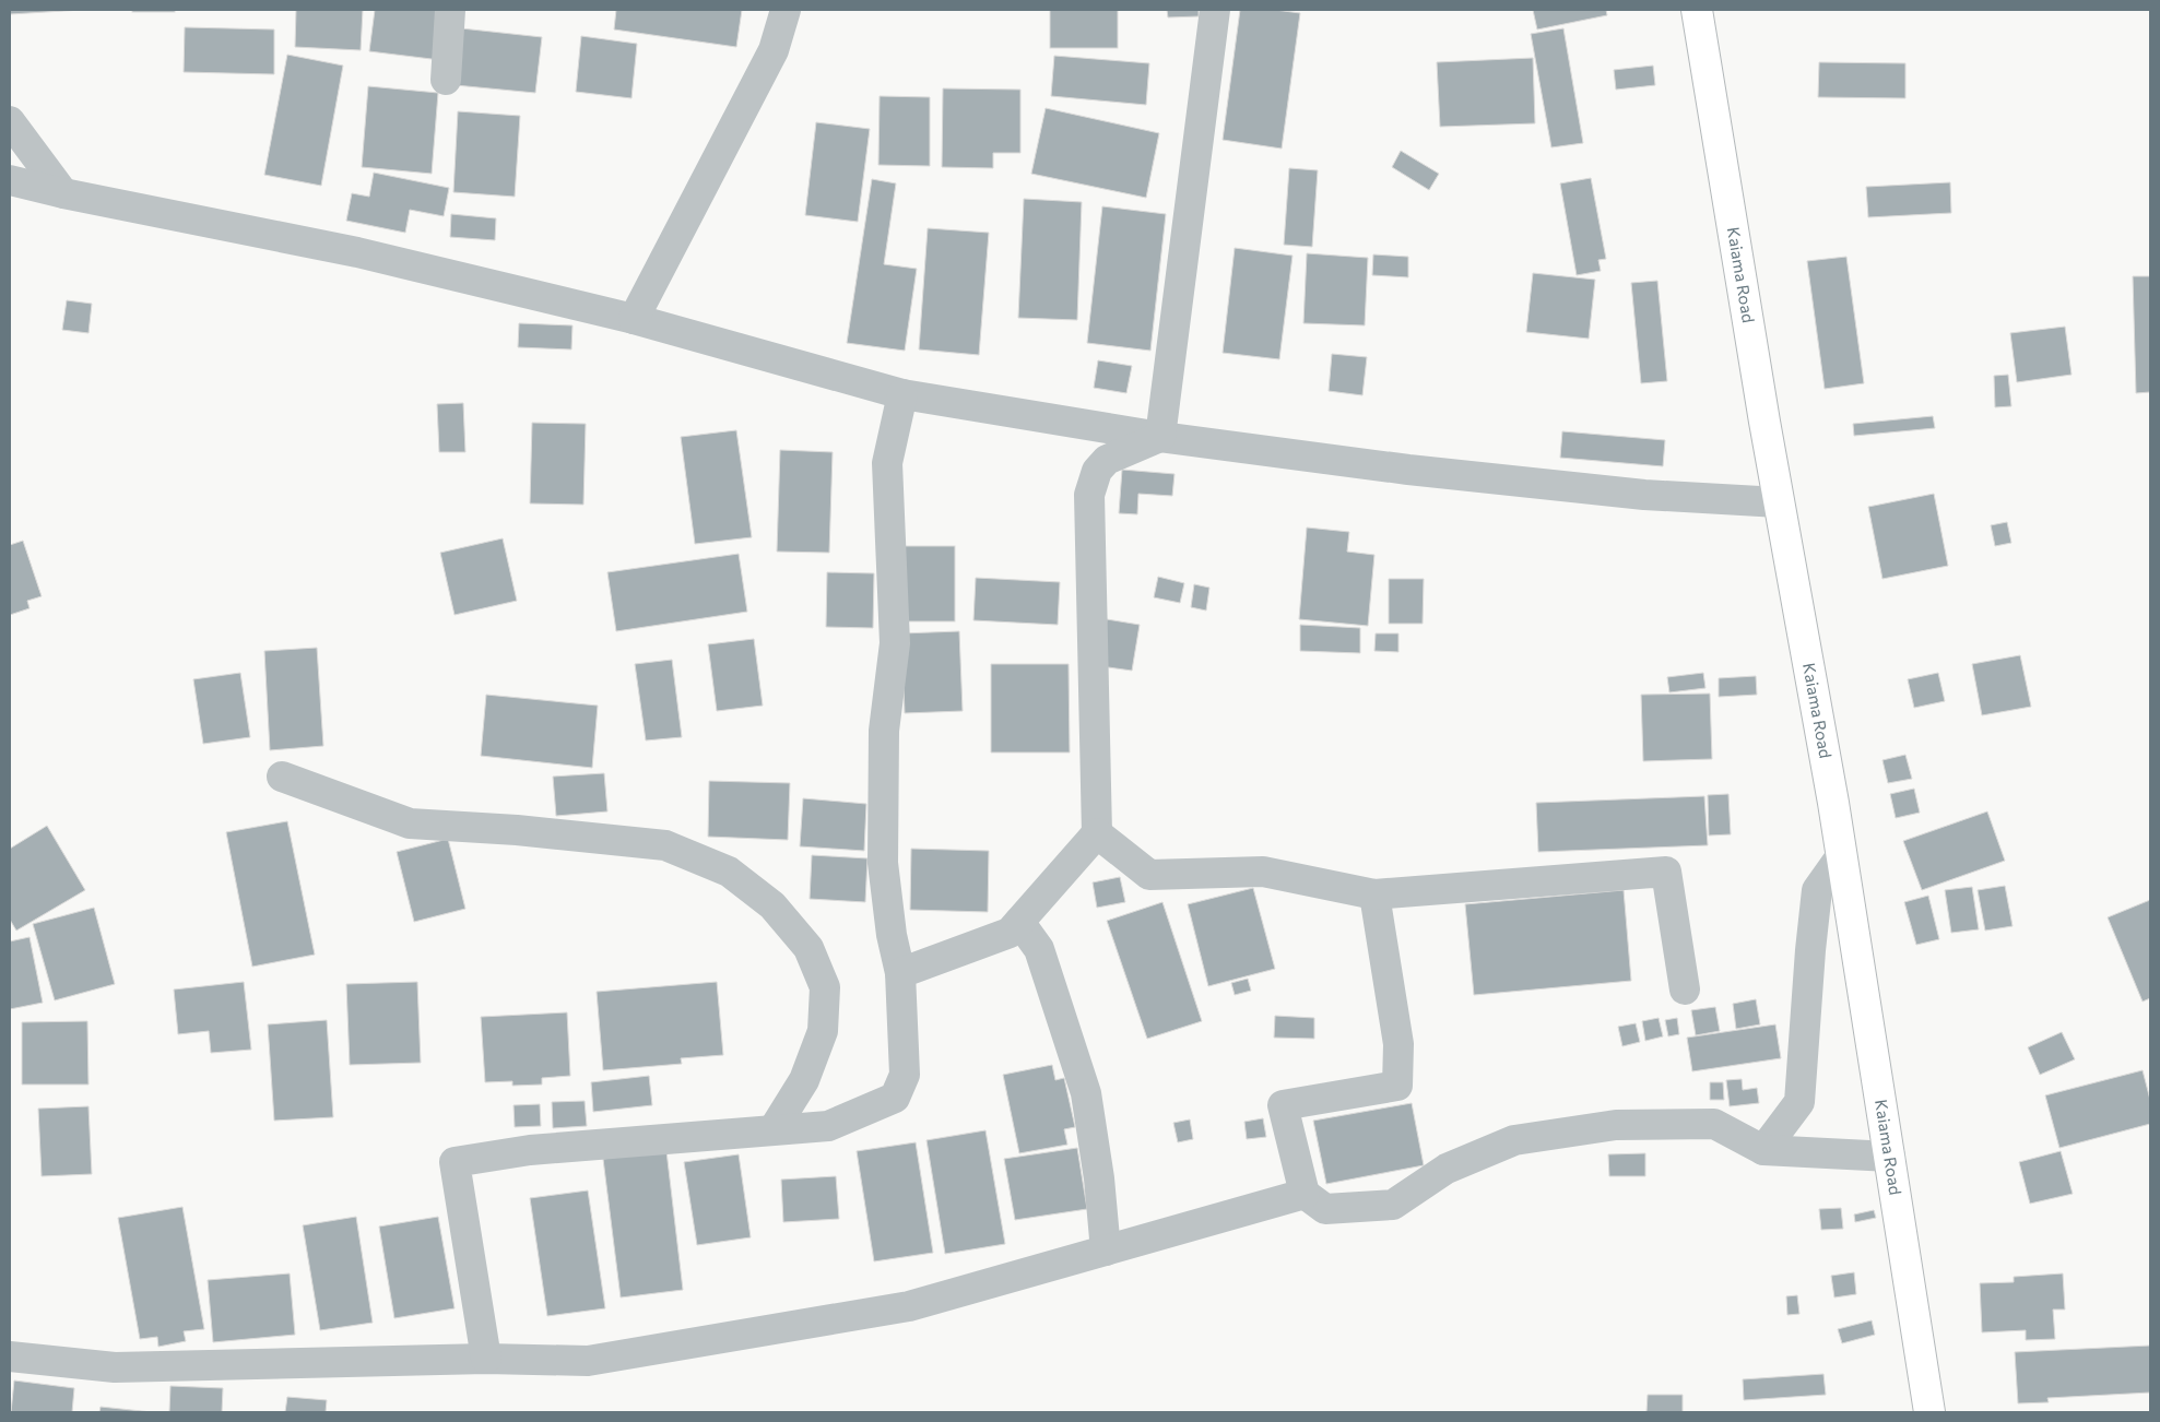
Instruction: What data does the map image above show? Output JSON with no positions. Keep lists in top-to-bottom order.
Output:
{
  "streets": {
    "highway": ["Kaiama Road"]
  }
}
